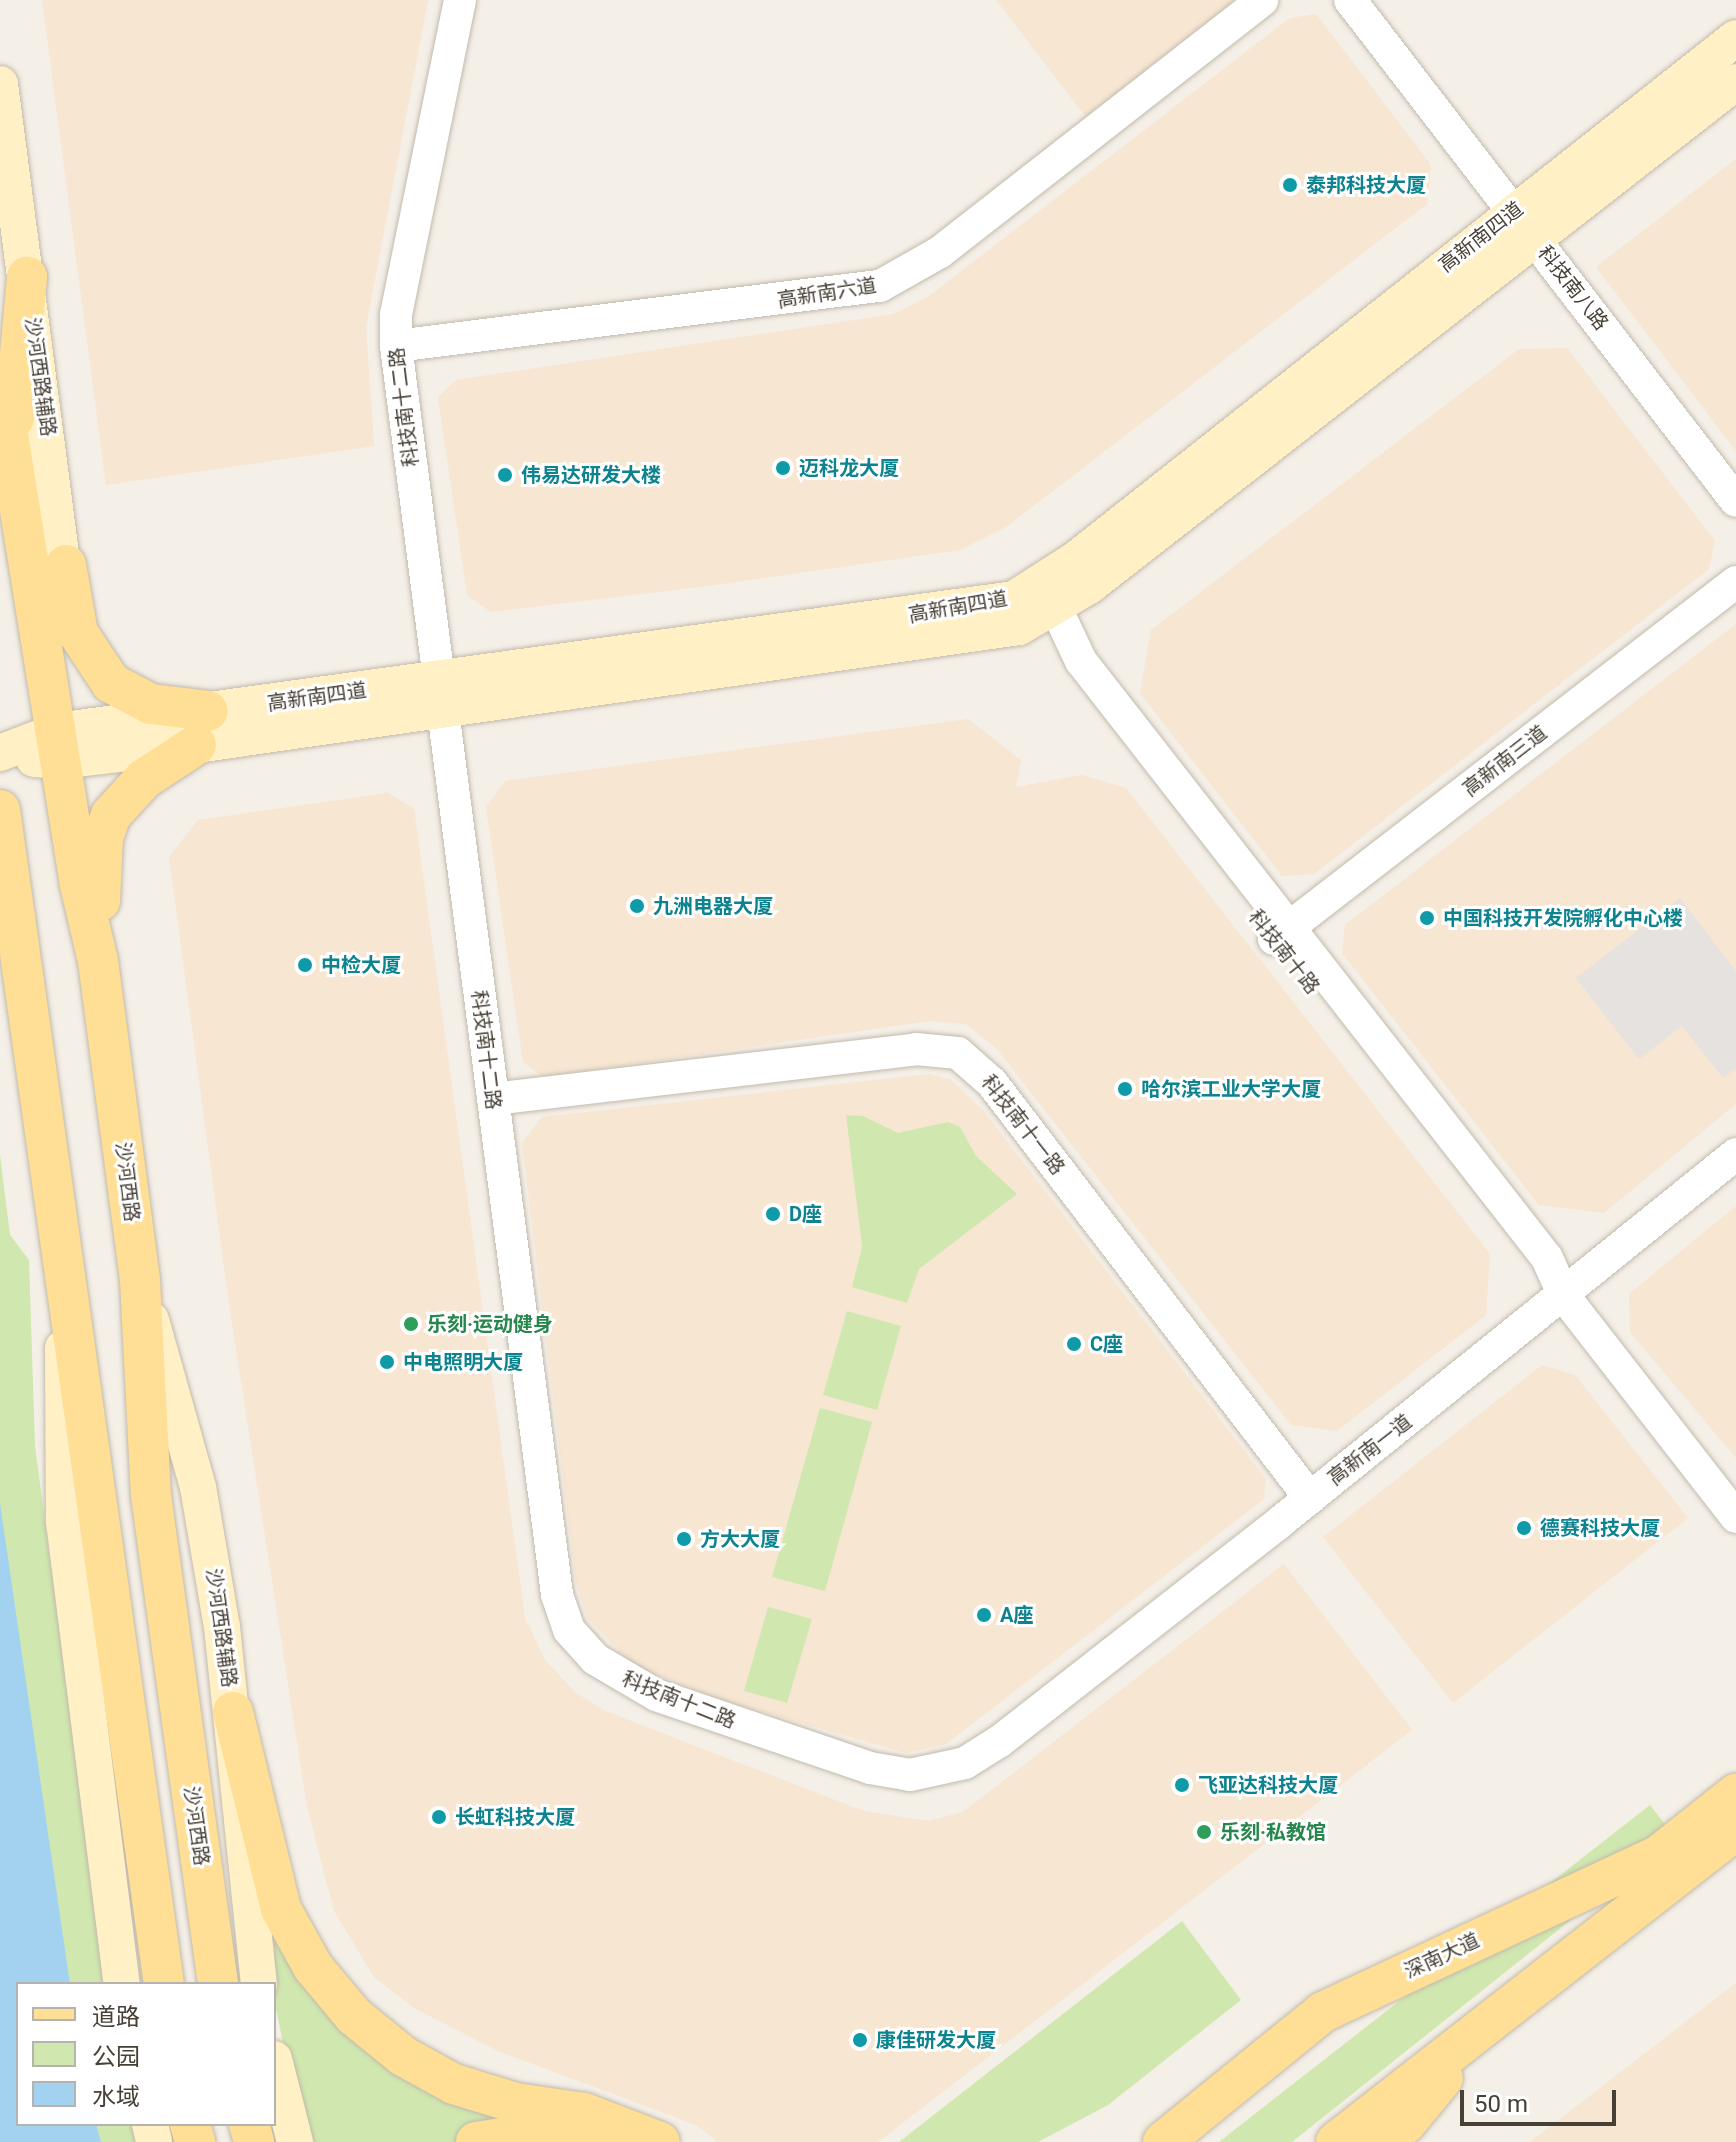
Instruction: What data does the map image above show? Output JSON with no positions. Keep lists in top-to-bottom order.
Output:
{
  "streets": {
    "main road": [
      "高新南四道",
      "沙河西路辅路",
      "沙河西路",
      "深南大道"
    ],
    "street": [
      "科技南八路",
      "高新南六道",
      "科技南十二路",
      "高新南三道",
      "科技南十路",
      "科技南十一路",
      "高新南一道"
    ]
  },
  "crossings": [
    ["高新南四道", "科技南八路"],
    ["高新南四道", "科技南十二路"],
    ["高新南四道", "科技南十路"],
    ["高新南四道", "沙河西路"],
    ["高新南六道", "科技南十二路"],
    ["沙河西路辅路", "沙河西路"],
    ["科技南十二路", "科技南十一路"],
    ["科技南十二路", "高新南一道"],
    ["高新南三道", "科技南十路"],
    ["科技南十路", "高新南一道"],
    ["科技南十一路", "高新南一道"]
  ],
  "places": [
    "泰邦科技大厦",
    "迈科龙大厦",
    "伟易达研发大楼",
    "九洲电器大厦",
    "中国科技开发院孵化中心楼",
    "中检大厦",
    "哈尔滨工业大学大厦",
    "D座",
    "乐刻·运动健身",
    "C座",
    "中电照明大厦",
    "德赛科技大厦",
    "方大大厦",
    "A座",
    "飞亚达科技大厦",
    "长虹科技大厦",
    "乐刻·私教馆",
    "康佳研发大厦"
  ],
  "legend": ["道路", "公园", "水域"],
  "scale_bar": "50 m"
}
